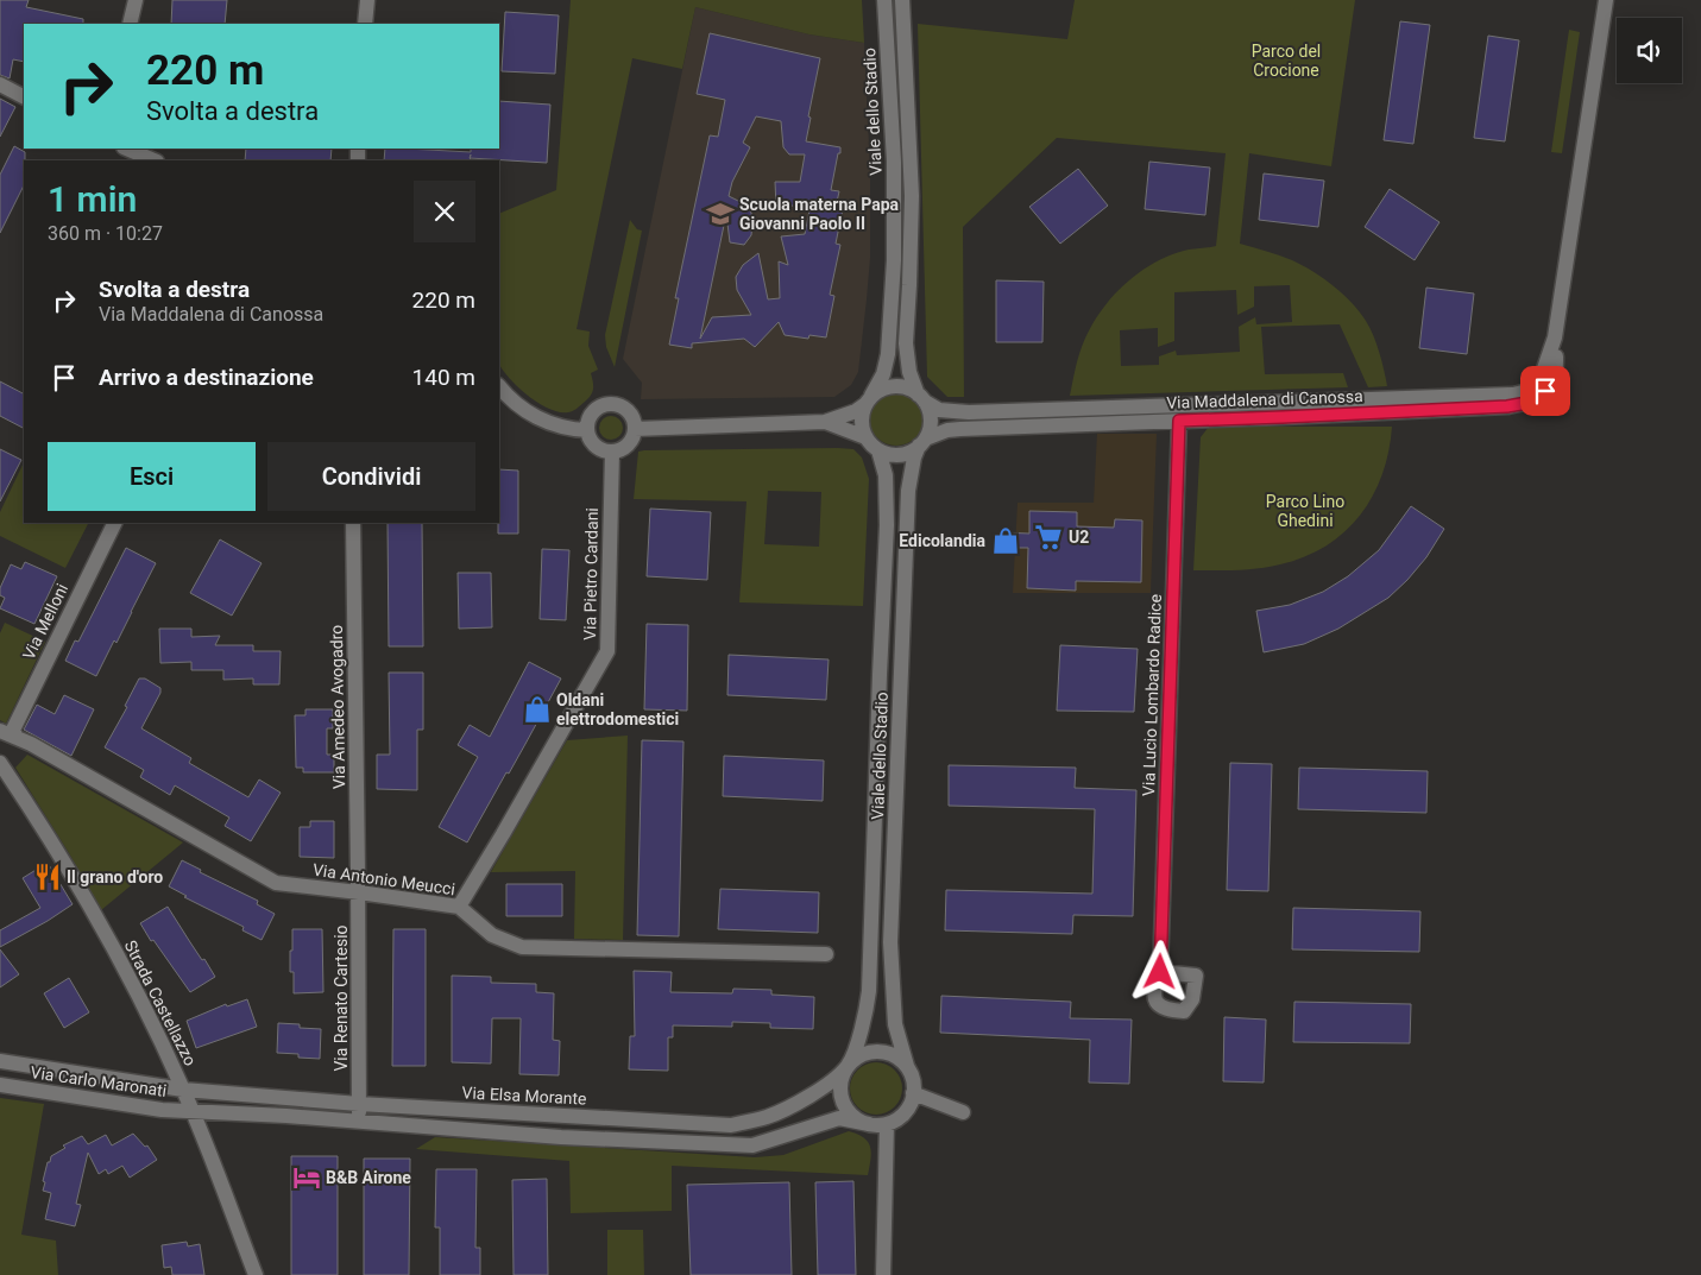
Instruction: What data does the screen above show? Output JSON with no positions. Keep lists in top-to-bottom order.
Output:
{
  "streets": {
    "street": [
      "Viale dello Stadio",
      "Via Maddalena di Canossa",
      "Via Pietro Cardani",
      "Via Melloni",
      "Via Lucio Lombardo Radice",
      "Via Amedeo Avogadro",
      "Via Antonio Meucci",
      "Via Renato Cartesio",
      "Strada Castellazzo",
      "Via Carlo Maronati",
      "Via Elsa Morante"
    ]
  },
  "crossings": [
    ["Viale dello Stadio", "Via Maddalena di Canossa"],
    ["Viale dello Stadio", "Via Elsa Morante"],
    ["Via Maddalena di Canossa", "Via Lucio Lombardo Radice"],
    ["Via Pietro Cardani", "Via Antonio Meucci"],
    ["Via Melloni", "Via Antonio Meucci"],
    ["Via Amedeo Avogadro", "Via Antonio Meucci"],
    ["Via Amedeo Avogadro", "Via Renato Cartesio"],
    ["Via Antonio Meucci", "Via Renato Cartesio"],
    ["Via Renato Cartesio", "Via Elsa Morante"],
    ["Strada Castellazzo", "Via Carlo Maronati"],
    ["Strada Castellazzo", "Via Elsa Morante"],
    ["Via Carlo Maronati", "Via Elsa Morante"]
  ],
  "parks": ["Parco del Crocione", "Parco Lino Ghedini"],
  "places": {
    "school or university": ["Scuola materna Papa Giovanni Paolo II"],
    "supermarket": ["U2"],
    "shop": ["Edicolandia", "Oldani elettrodomestici"],
    "restaurant": ["Il grano d'oro"],
    "hotel": ["B&B Airone"]
  },
  "page": {
    "turn": ["220 m", "Svolta a destra"],
    "heading": ["1 min", "360 m · 10:27"],
    "list": [
      {
        "name": "Svolta a destra",
        "note": "Via Maddalena di Canossa",
        "value": "220 m"
      },
      {
        "name": "Arrivo a destinazione",
        "value": "140 m"
      }
    ],
    "buttons": ["Esci", "Condividi"]
  }
}
